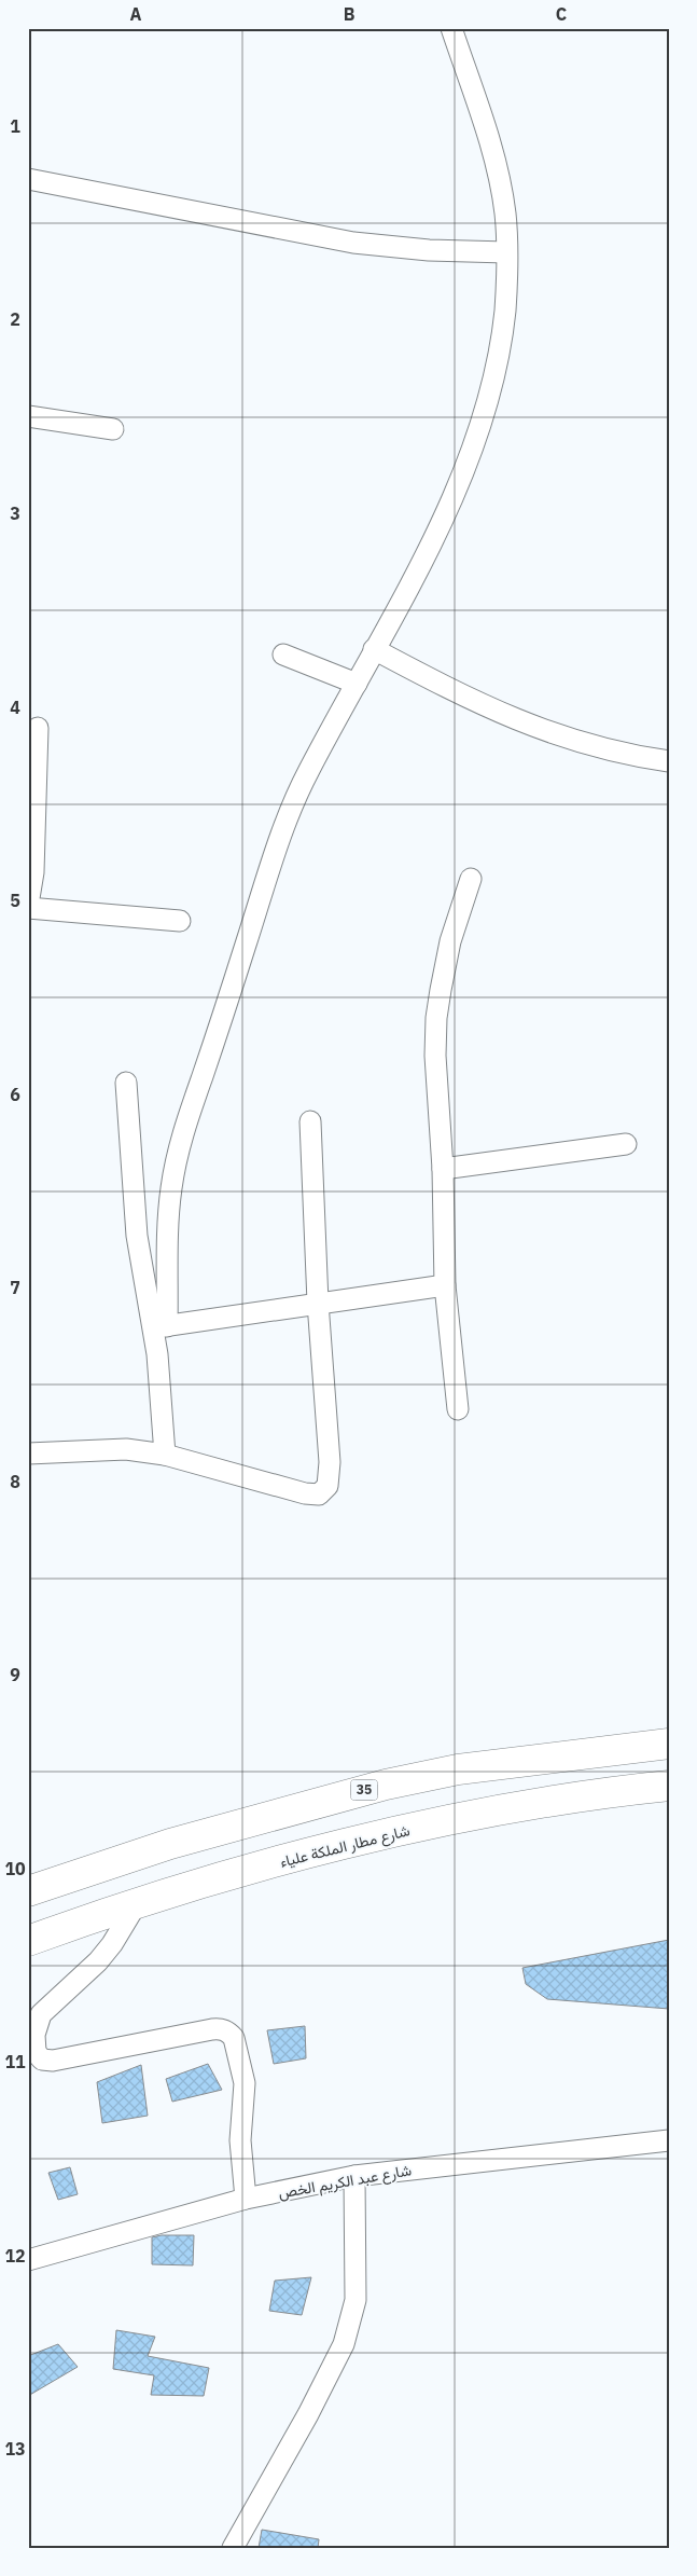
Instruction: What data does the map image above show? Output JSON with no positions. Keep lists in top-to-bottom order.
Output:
{
  "streets": {
    "highway": ["35", "شارع مطار الملكة علياء"],
    "street": ["شارع عبد الكريم الخص"]
  },
  "grid": {
    "columns": ["A", "B", "C"],
    "rows": [
      "1",
      "2",
      "3",
      "4",
      "5",
      "6",
      "7",
      "8",
      "9",
      "10",
      "11",
      "12",
      "13"
    ]
  }
}
